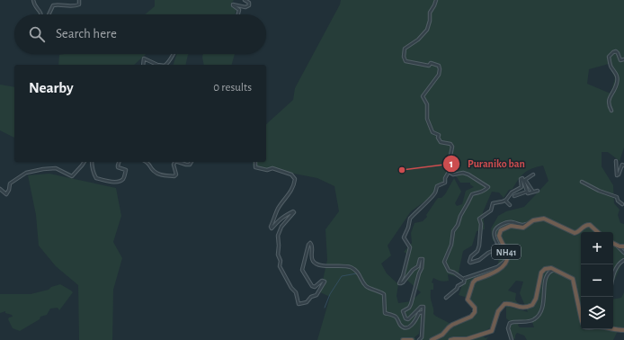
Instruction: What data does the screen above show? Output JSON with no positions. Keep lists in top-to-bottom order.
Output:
{
  "streets": {
    "highway": ["NH41"]
  },
  "places": ["Puraniko ban"],
  "page": {
    "search": "Search here",
    "heading": ["Nearby", "0 results"],
    "map_buttons": ["+", "−"]
  }
}
